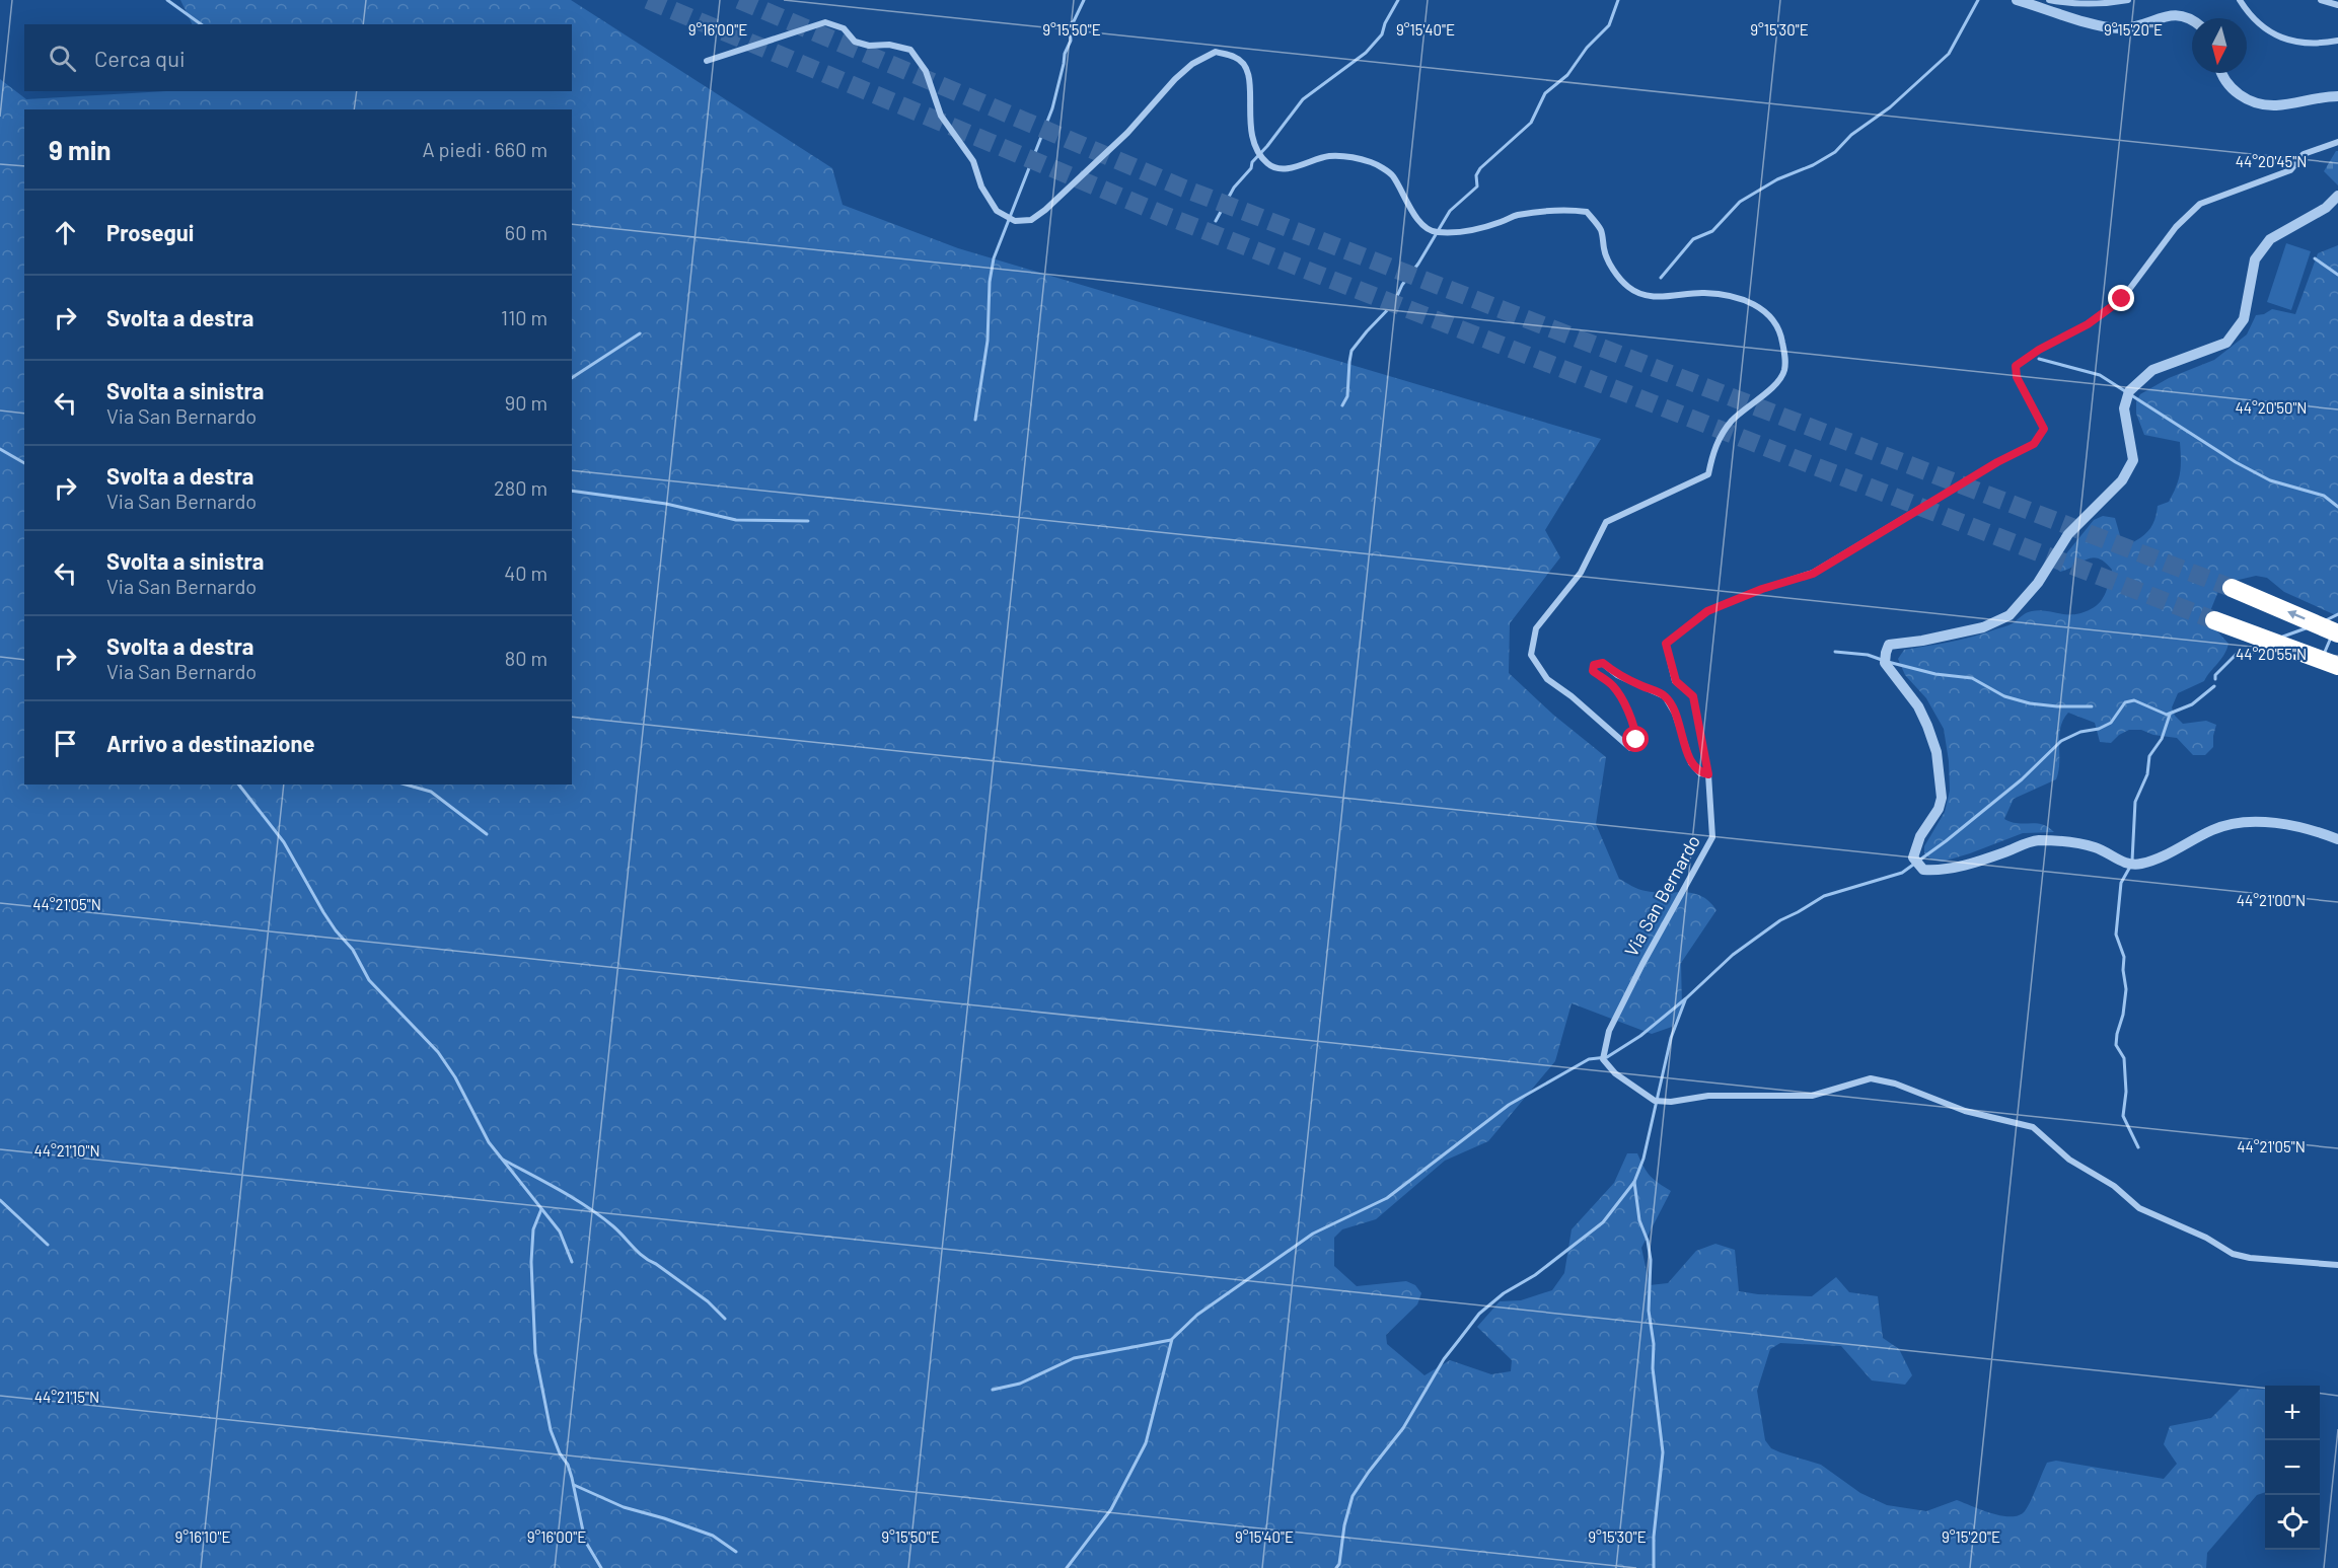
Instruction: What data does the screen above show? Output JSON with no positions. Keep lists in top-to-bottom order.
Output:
{
  "streets": {
    "street": ["Via San Bernardo"]
  },
  "north": "bottom",
  "page": {
    "search": "Cerca qui",
    "heading": ["9 min", "A piedi · 660 m"],
    "list": [
      ["Prosegui", "60 m"],
      ["Svolta a destra", "110 m"],
      ["Svolta a sinistra", "Via San Bernardo", "90 m"],
      ["Svolta a destra", "Via San Bernardo", "280 m"],
      ["Svolta a sinistra", "Via San Bernardo", "40 m"],
      ["Svolta a destra", "Via San Bernardo", "80 m"],
      "Arrivo a destinazione"
    ],
    "map_buttons": ["+", "−"]
  },
  "coordinates": [
    "9°16'00\"E",
    "9°15'50\"E",
    "9°15'40\"E",
    "9°15'30\"E",
    "9°15'20\"E",
    "44°20'45\"N",
    "44°20'50\"N",
    "44°20'55\"N",
    "44°21'00\"N",
    "44°21'05\"N",
    "44°21'10\"N",
    "44°21'15\"N",
    "9°16'10\"E"
  ]
}
